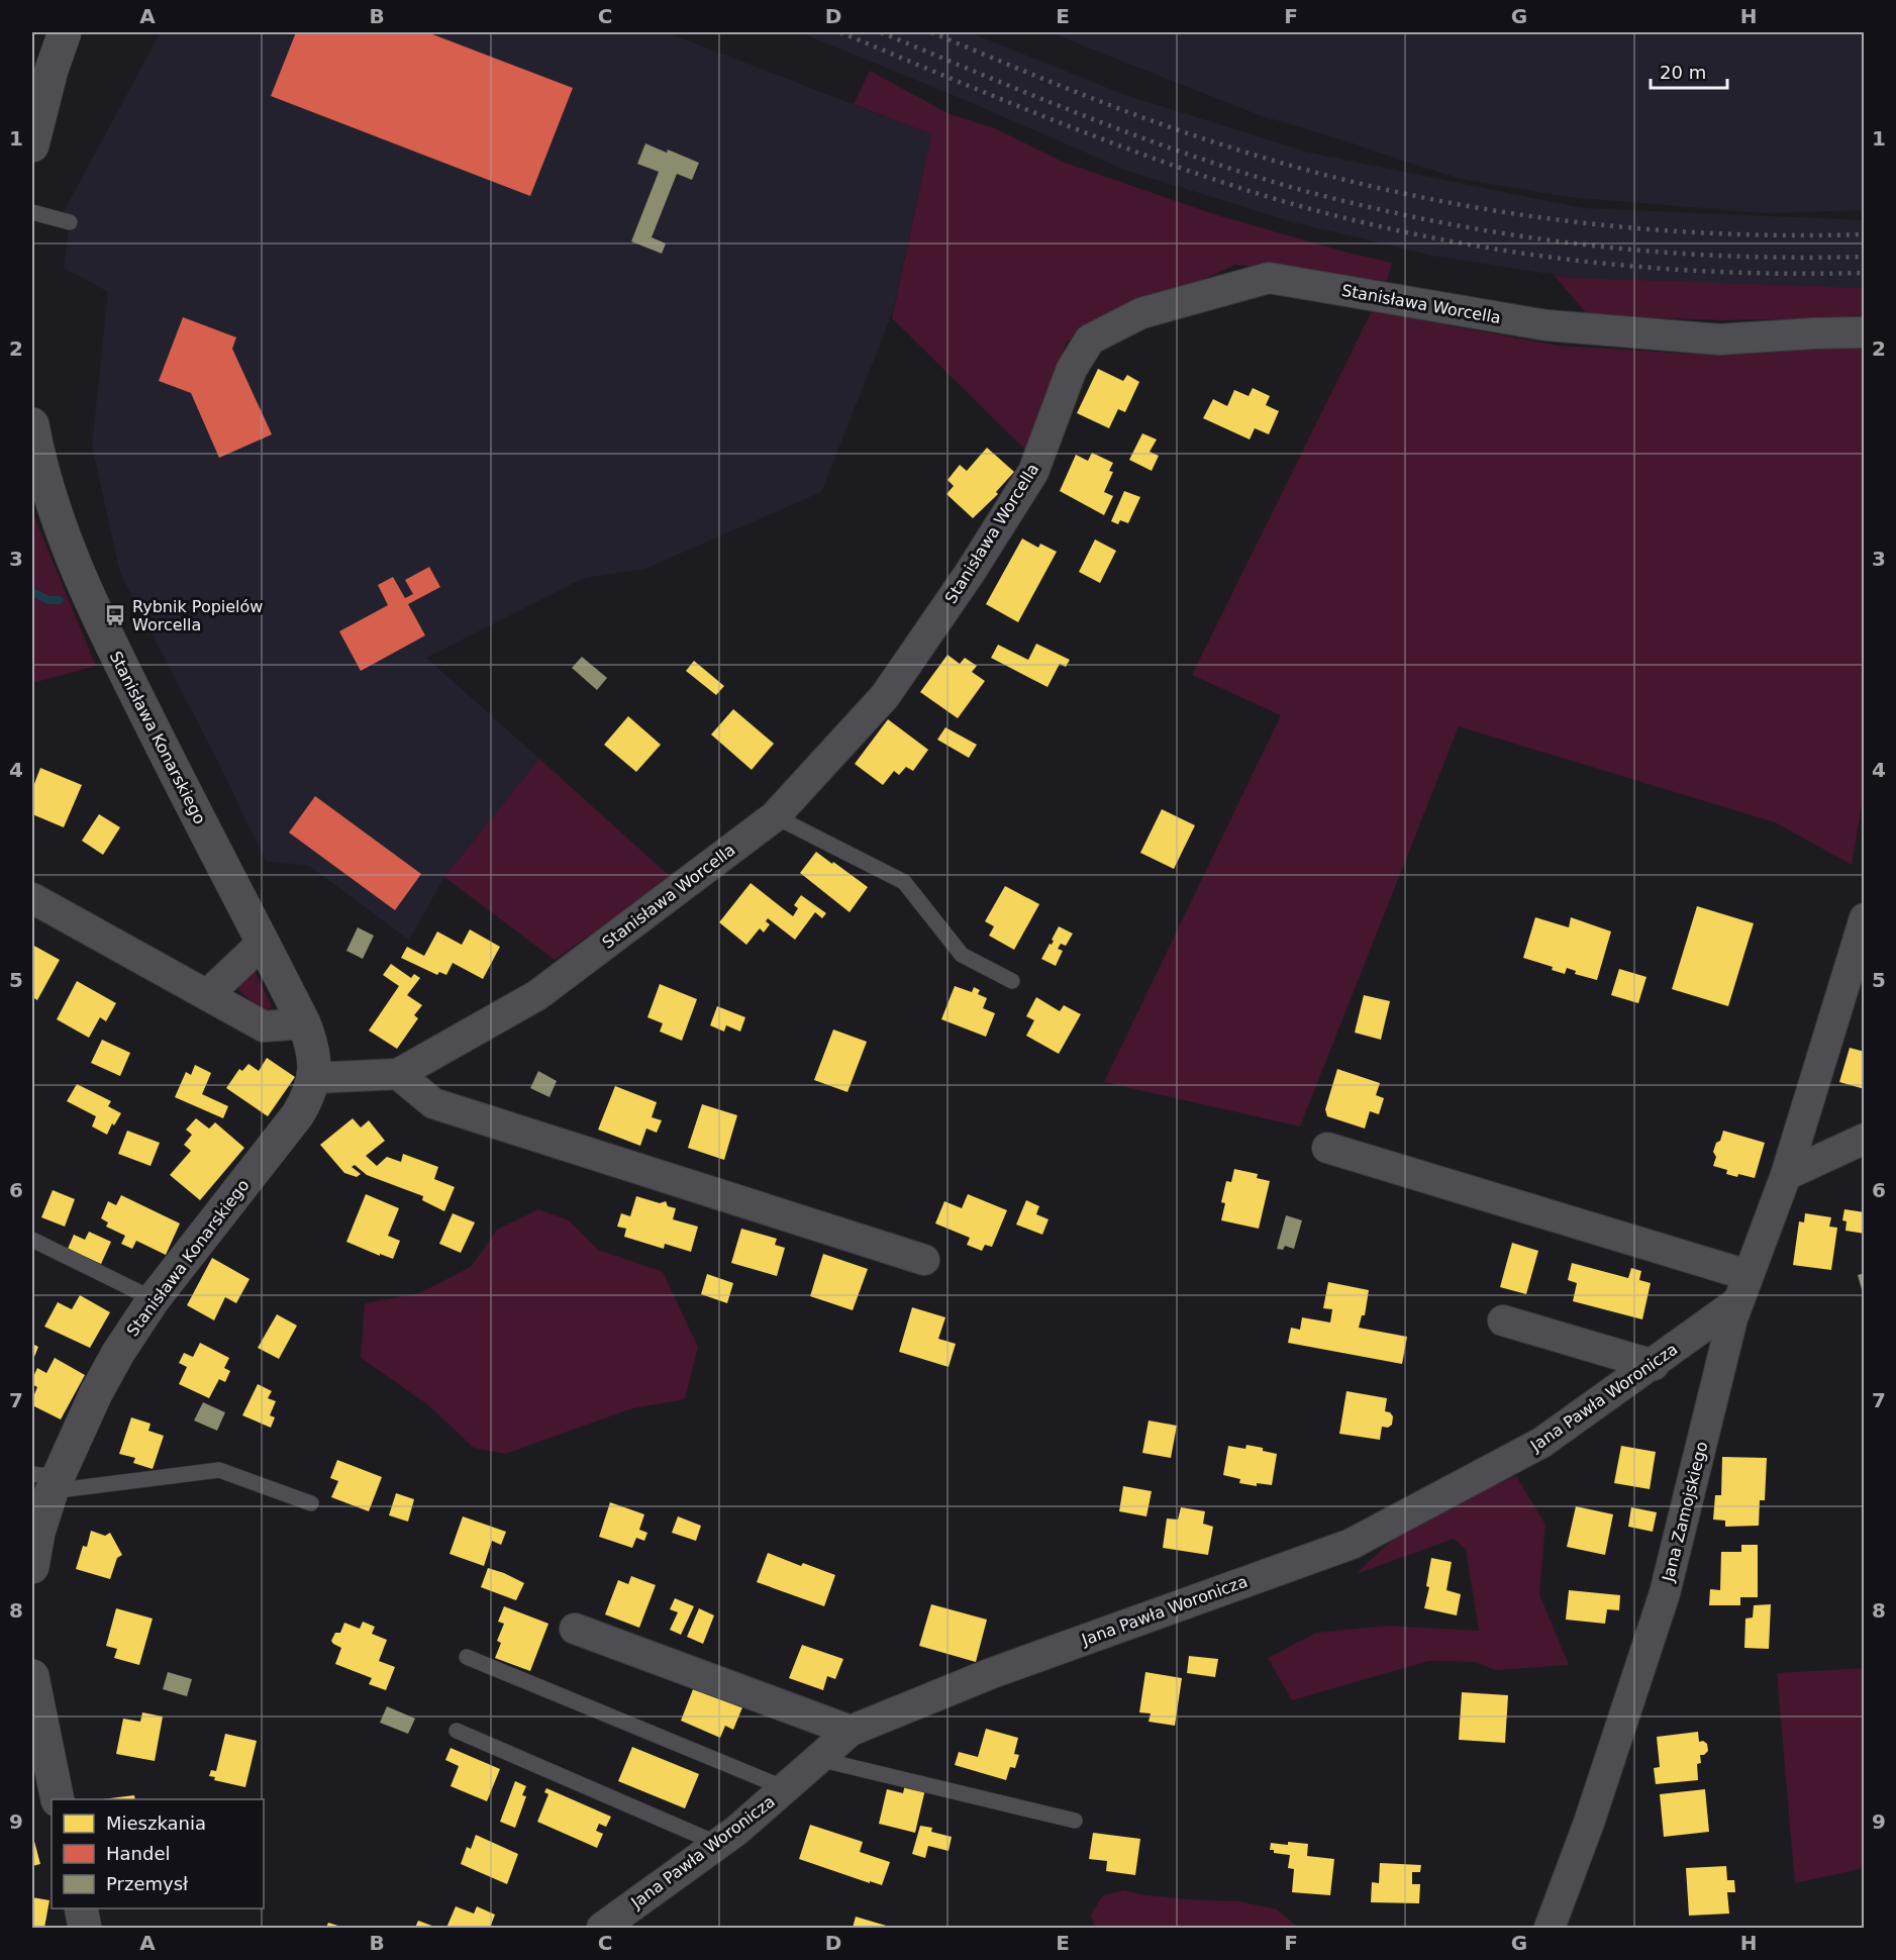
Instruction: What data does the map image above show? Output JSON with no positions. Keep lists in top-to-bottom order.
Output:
{
  "streets": {
    "street": [
      "Stanisława Worcella",
      "Stanisława Konarskiego",
      "Jana Pawła Woronicza",
      "Jana Zamojskiego"
    ]
  },
  "crossings": [
    ["Stanisława Worcella", "Stanisława Konarskiego"],
    ["Jana Pawła Woronicza", "Jana Zamojskiego"]
  ],
  "places": {
    "bus stop": ["Rybnik Popielów Worcella"]
  },
  "legend": ["Mieszkania", "Handel", "Przemysł"],
  "scale_bar": "20 m",
  "grid": {
    "columns": [
      "A",
      "B",
      "C",
      "D",
      "E",
      "F",
      "G",
      "H"
    ],
    "rows": [
      "1",
      "2",
      "3",
      "4",
      "5",
      "6",
      "7",
      "8",
      "9"
    ]
  }
}
